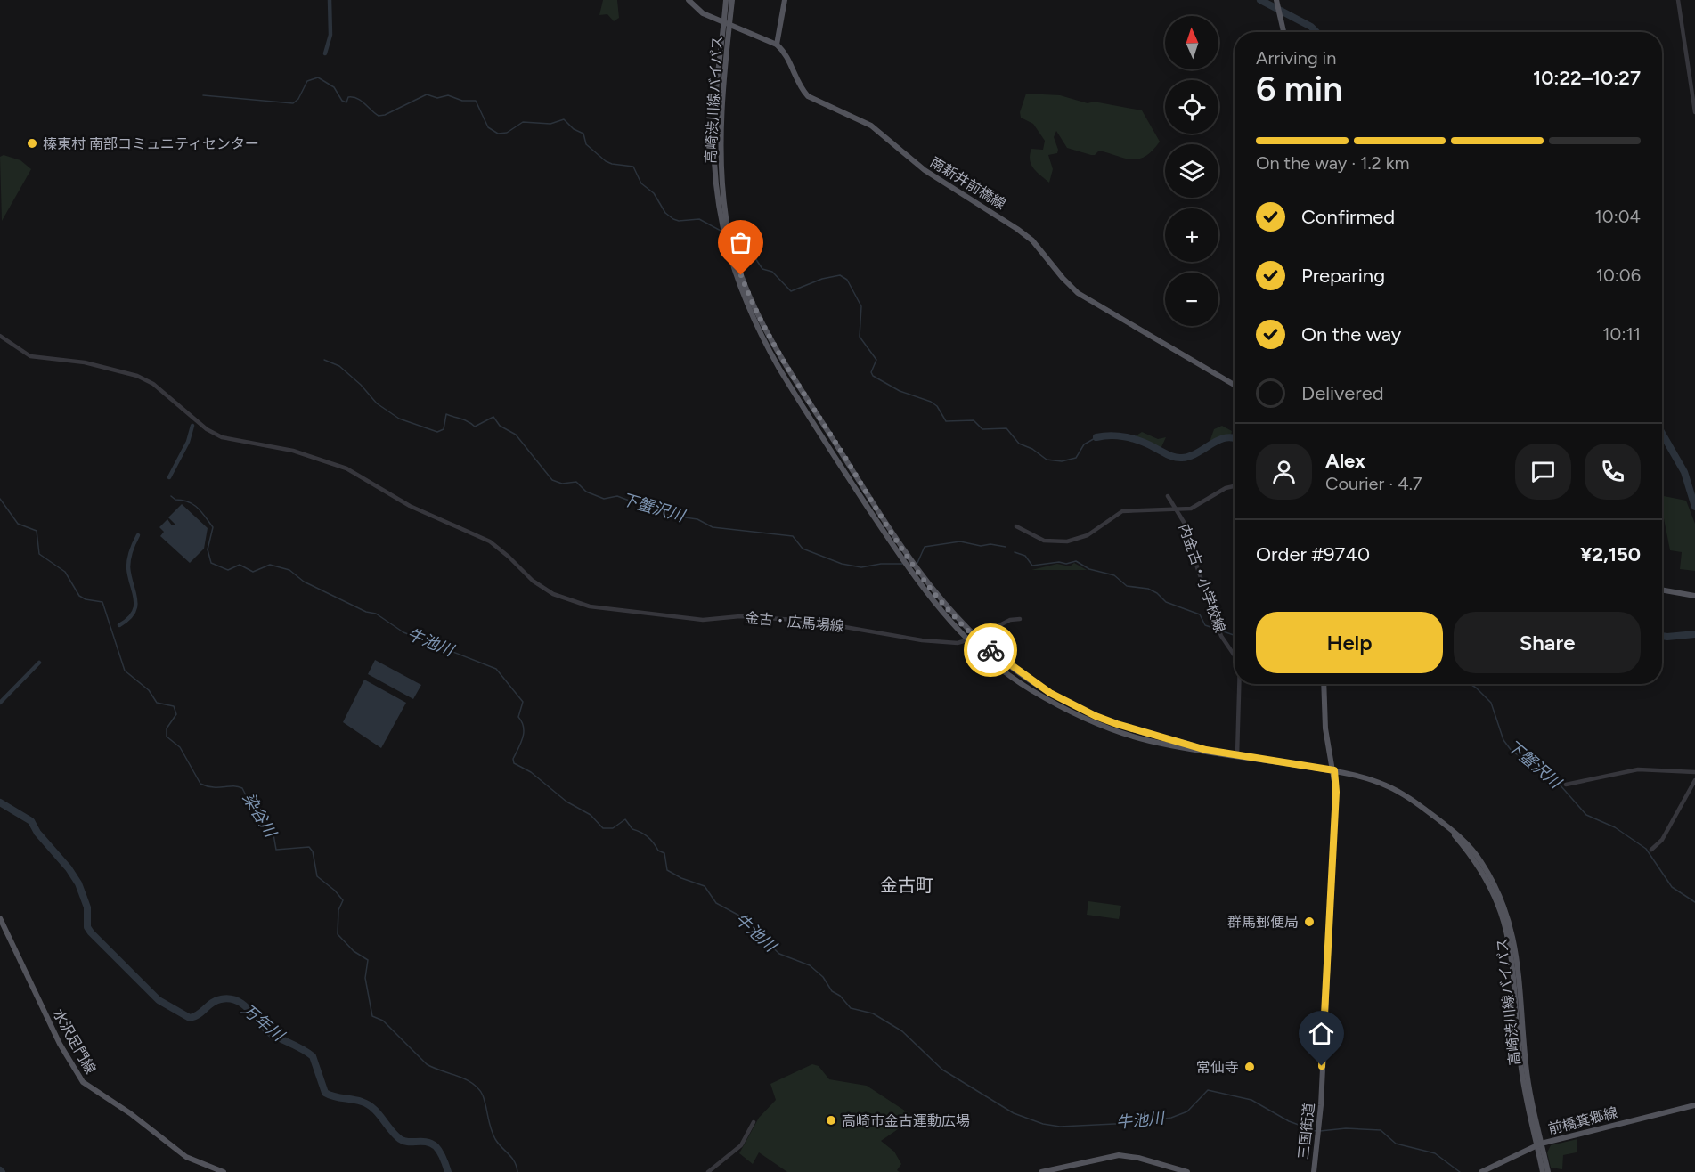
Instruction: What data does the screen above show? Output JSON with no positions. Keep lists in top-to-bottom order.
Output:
{
  "streets": {
    "main road": [
      "高崎渋川線バイパス",
      "南新井前橋線",
      "水沢足門線",
      "前橋箕郷線",
      "三国街道"
    ],
    "street": ["内金古・小学校線", "金古・広馬場線"]
  },
  "crossings": [
    ["高崎渋川線バイパス", "内金古・小学校線"],
    ["高崎渋川線バイパス", "金古・広馬場線"],
    ["高崎渋川線バイパス", "前橋箕郷線"],
    ["高崎渋川線バイパス", "三国街道"]
  ],
  "districts": ["金古町"],
  "water": [
    "下蟹沢川",
    "牛池川",
    "染谷川",
    "万年川"
  ],
  "places": [
    "榛東村 南部コミュニティセンター",
    "群馬郵便局",
    "常仙寺",
    "高崎市金古運動広場"
  ],
  "north": "top",
  "page": {
    "map_buttons": ["+", "−"],
    "heading": ["6 min", "Arriving in", "10:22–10:27"],
    "panel": [
      "Alex",
      "Courier · 4.7",
      "Order #9740",
      "¥2,150"
    ],
    "bar": "On the way · 1.2 km",
    "list": [
      ["Confirmed", "10:04"],
      ["Preparing", "10:06"],
      ["On the way", "10:11"],
      "Delivered"
    ],
    "buttons": ["Help", "Share"]
  }
}
